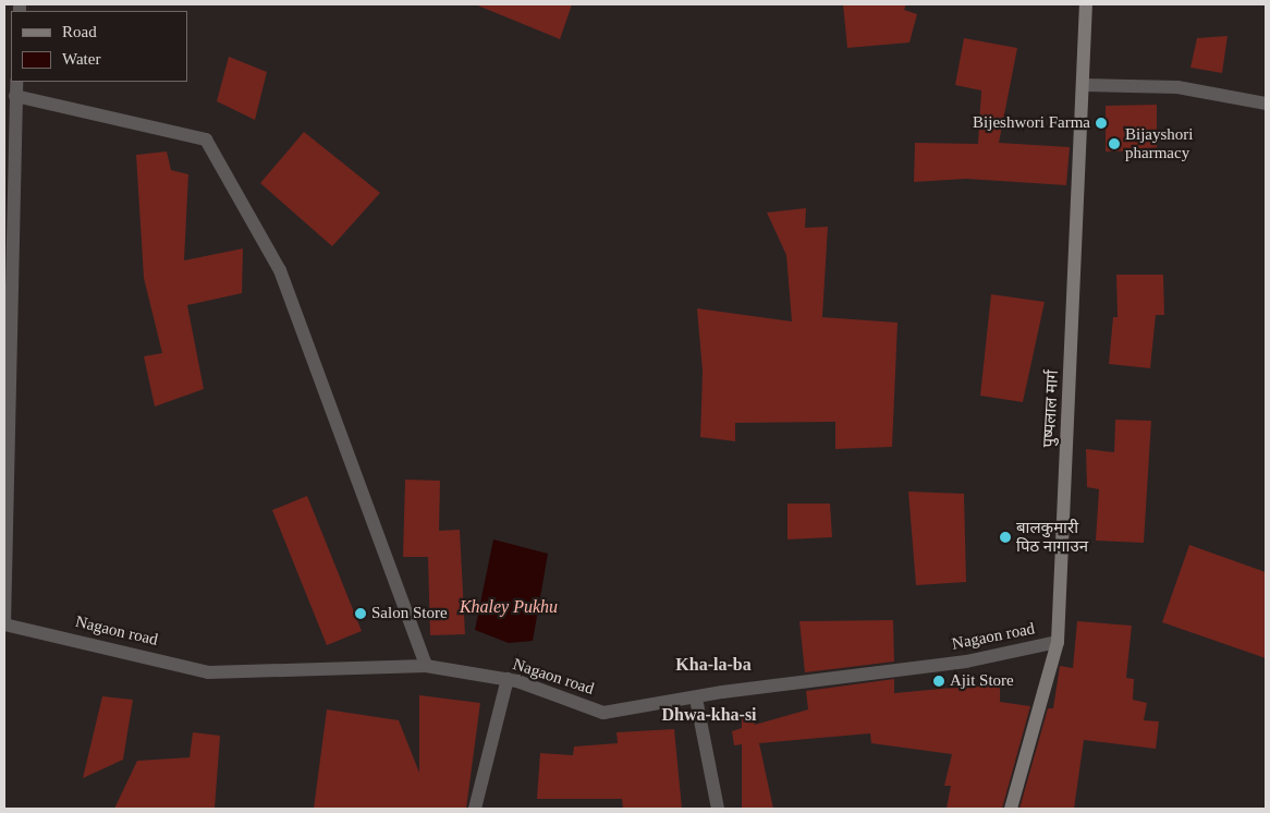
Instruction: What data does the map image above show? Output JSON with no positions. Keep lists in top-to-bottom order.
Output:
{
  "streets": {
    "street": ["पुष्पलाल मार्ग", "Nagaon road"]
  },
  "crossings": [
    ["पुष्पलाल मार्ग", "Nagaon road"]
  ],
  "districts": ["Kha-la-ba", "Dhwa-kha-si"],
  "water": ["Khaley Pukhu"],
  "places": [
    "Bijeshwori Farma",
    "Bijayshori pharmacy",
    "बालकुमारी पिठ नागाउन",
    "Salon Store",
    "Ajit Store"
  ],
  "legend": ["Road", "Water"]
}
